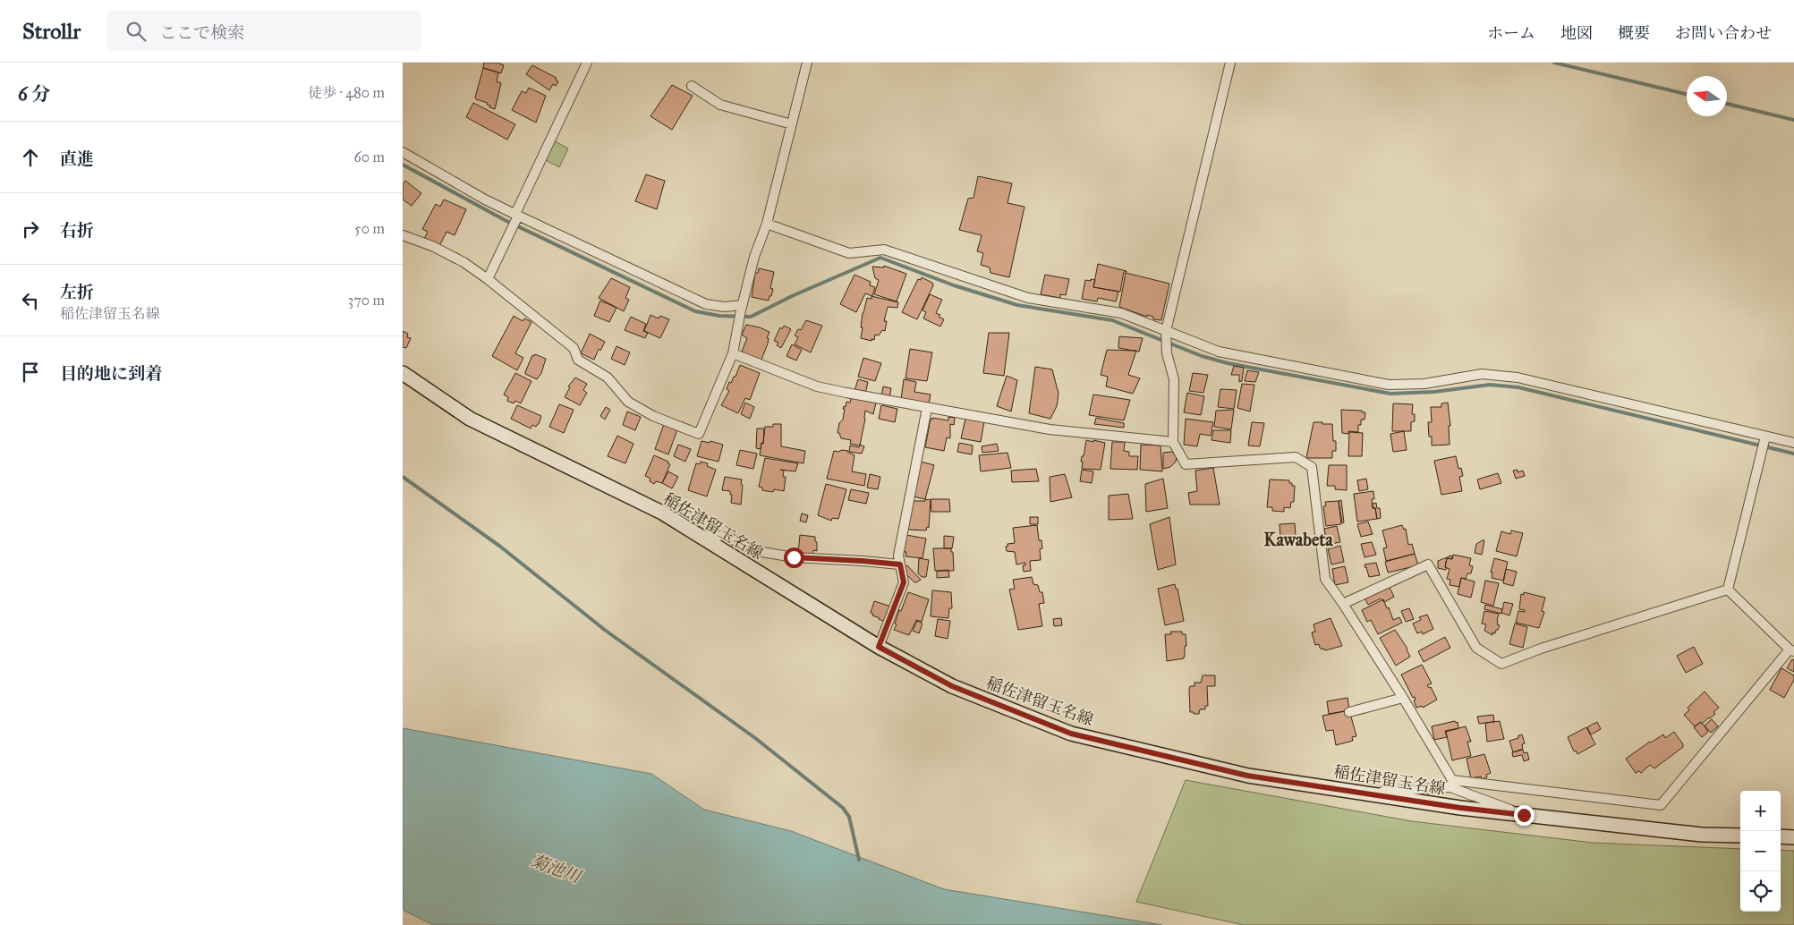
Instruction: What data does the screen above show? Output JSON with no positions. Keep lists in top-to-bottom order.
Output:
{
  "streets": {
    "main road": ["稲佐津留玉名線"]
  },
  "districts": ["Kawabeta"],
  "water": ["菊池川"],
  "north": "left",
  "page": {
    "header": "Strollr",
    "search": "ここで検索",
    "nav": [
      "ホーム",
      "地図",
      "概要",
      "お問い合わせ"
    ],
    "heading": ["6 分", "徒歩 · 480 m"],
    "list": [
      ["直進", "60 m"],
      ["右折", "50 m"],
      ["左折", "稲佐津留玉名線", "370 m"],
      "目的地に到着"
    ],
    "map_buttons": ["+", "−"]
  }
}
